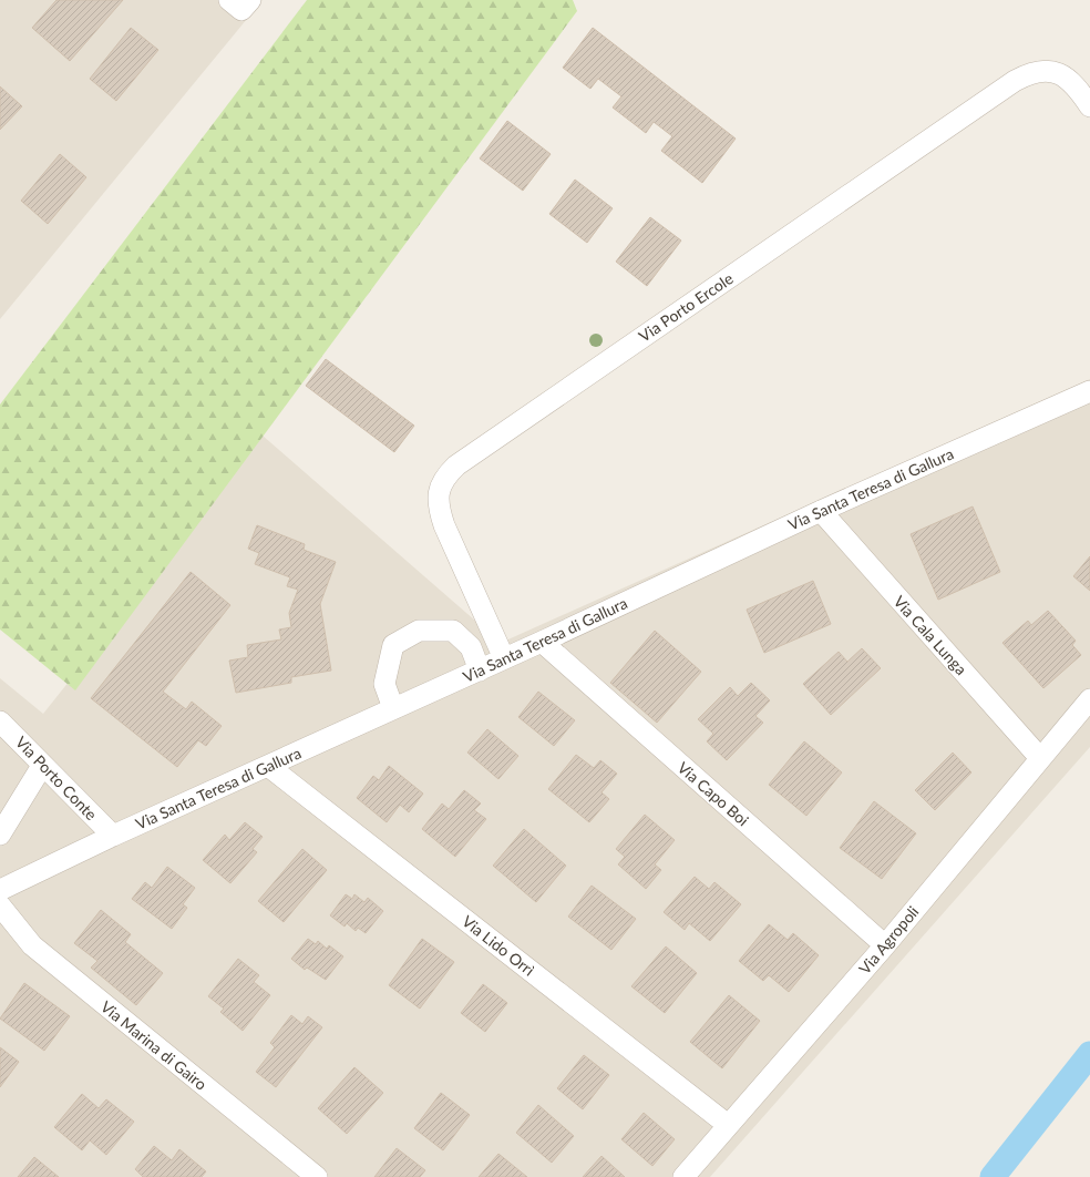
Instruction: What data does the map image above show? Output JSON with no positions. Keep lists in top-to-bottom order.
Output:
{
  "streets": {
    "street": [
      "Via Porto Ercole",
      "Via Santa Teresa di Gallura",
      "Via Cala Lunga",
      "Via Porto Conte",
      "Via Capo Boi",
      "Via Agropoli",
      "Via Lido Orrì",
      "Via Marina di Gairo"
    ]
  },
  "crossings": [
    ["Via Porto Ercole", "Via Santa Teresa di Gallura"],
    ["Via Santa Teresa di Gallura", "Via Cala Lunga"],
    ["Via Santa Teresa di Gallura", "Via Porto Conte"],
    ["Via Santa Teresa di Gallura", "Via Capo Boi"],
    ["Via Santa Teresa di Gallura", "Via Lido Orrì"],
    ["Via Cala Lunga", "Via Agropoli"],
    ["Via Capo Boi", "Via Agropoli"],
    ["Via Agropoli", "Via Lido Orrì"]
  ]
}
